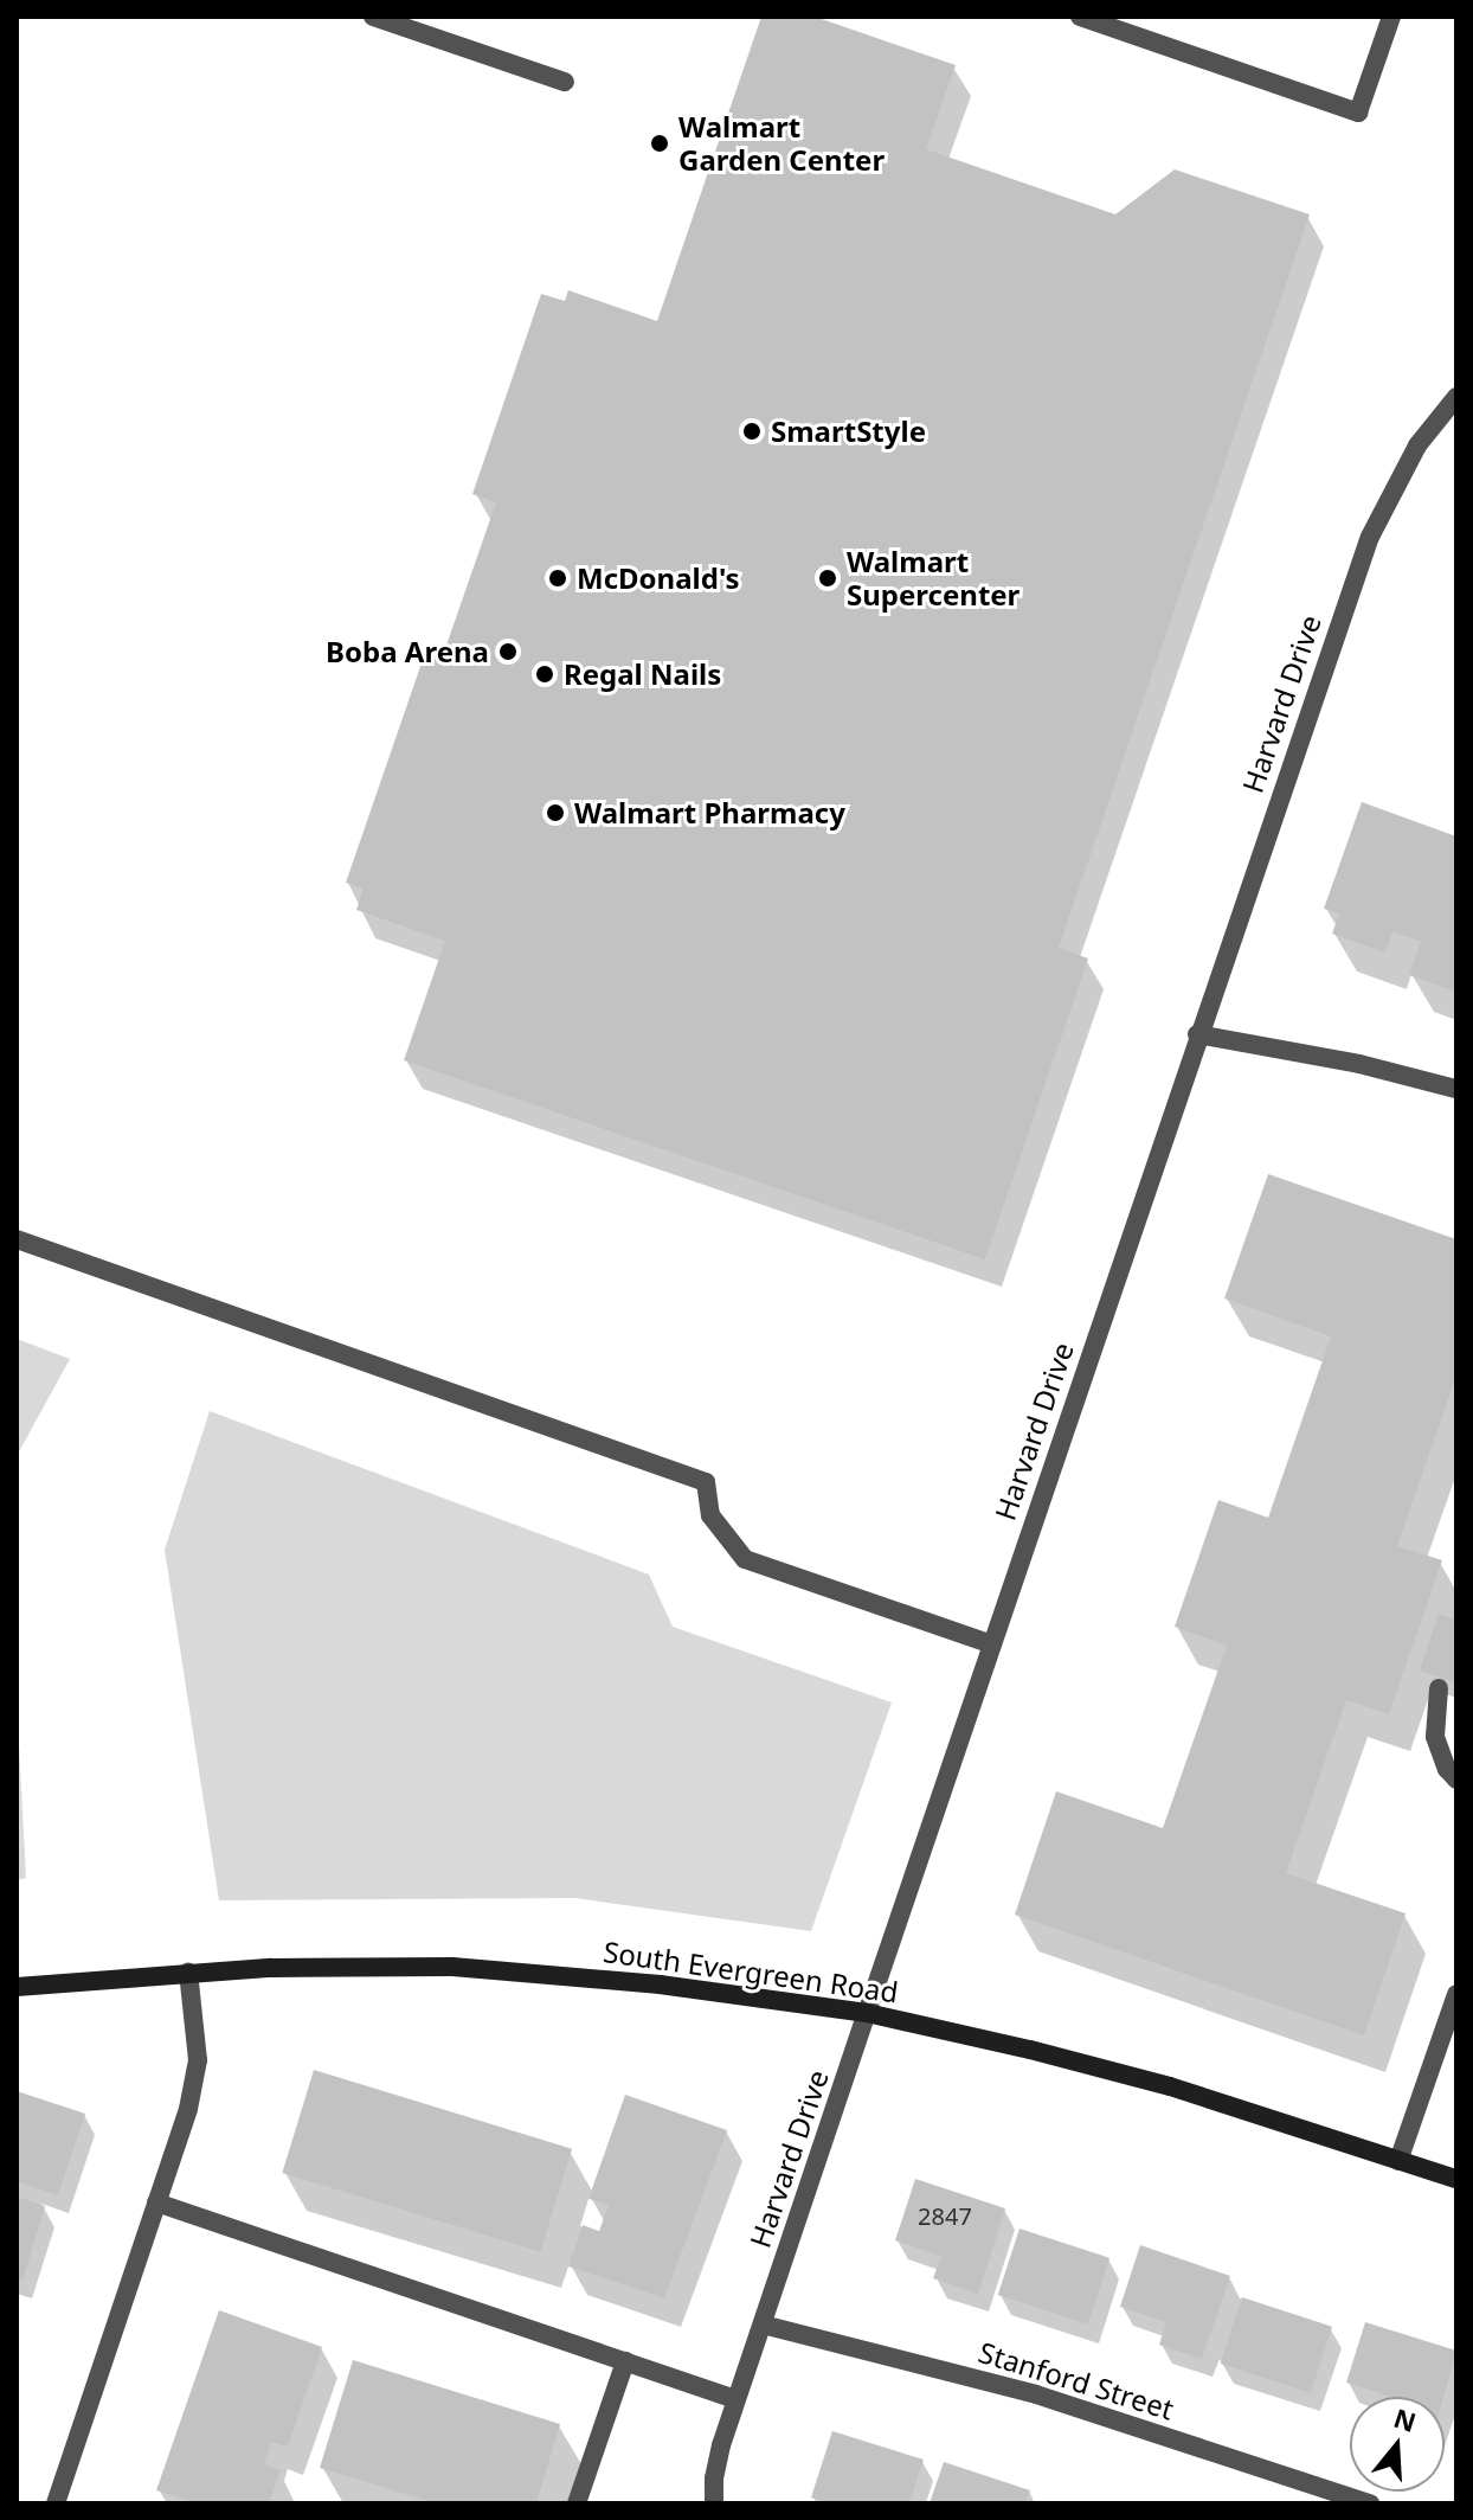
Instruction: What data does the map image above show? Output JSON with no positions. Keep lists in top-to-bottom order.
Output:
{
  "streets": {
    "main road": ["South Evergreen Road"],
    "street": ["Harvard Drive", "Stanford Street"]
  },
  "crossings": [
    ["Harvard Drive", "South Evergreen Road"],
    ["Harvard Drive", "Stanford Street"]
  ],
  "places": [
    "Walmart Garden Center",
    "SmartStyle",
    "McDonald's",
    "Walmart Supercenter",
    "Boba Arena",
    "Regal Nails",
    "Walmart Pharmacy"
  ],
  "house_numbers": ["2847"],
  "north": "top"
}
